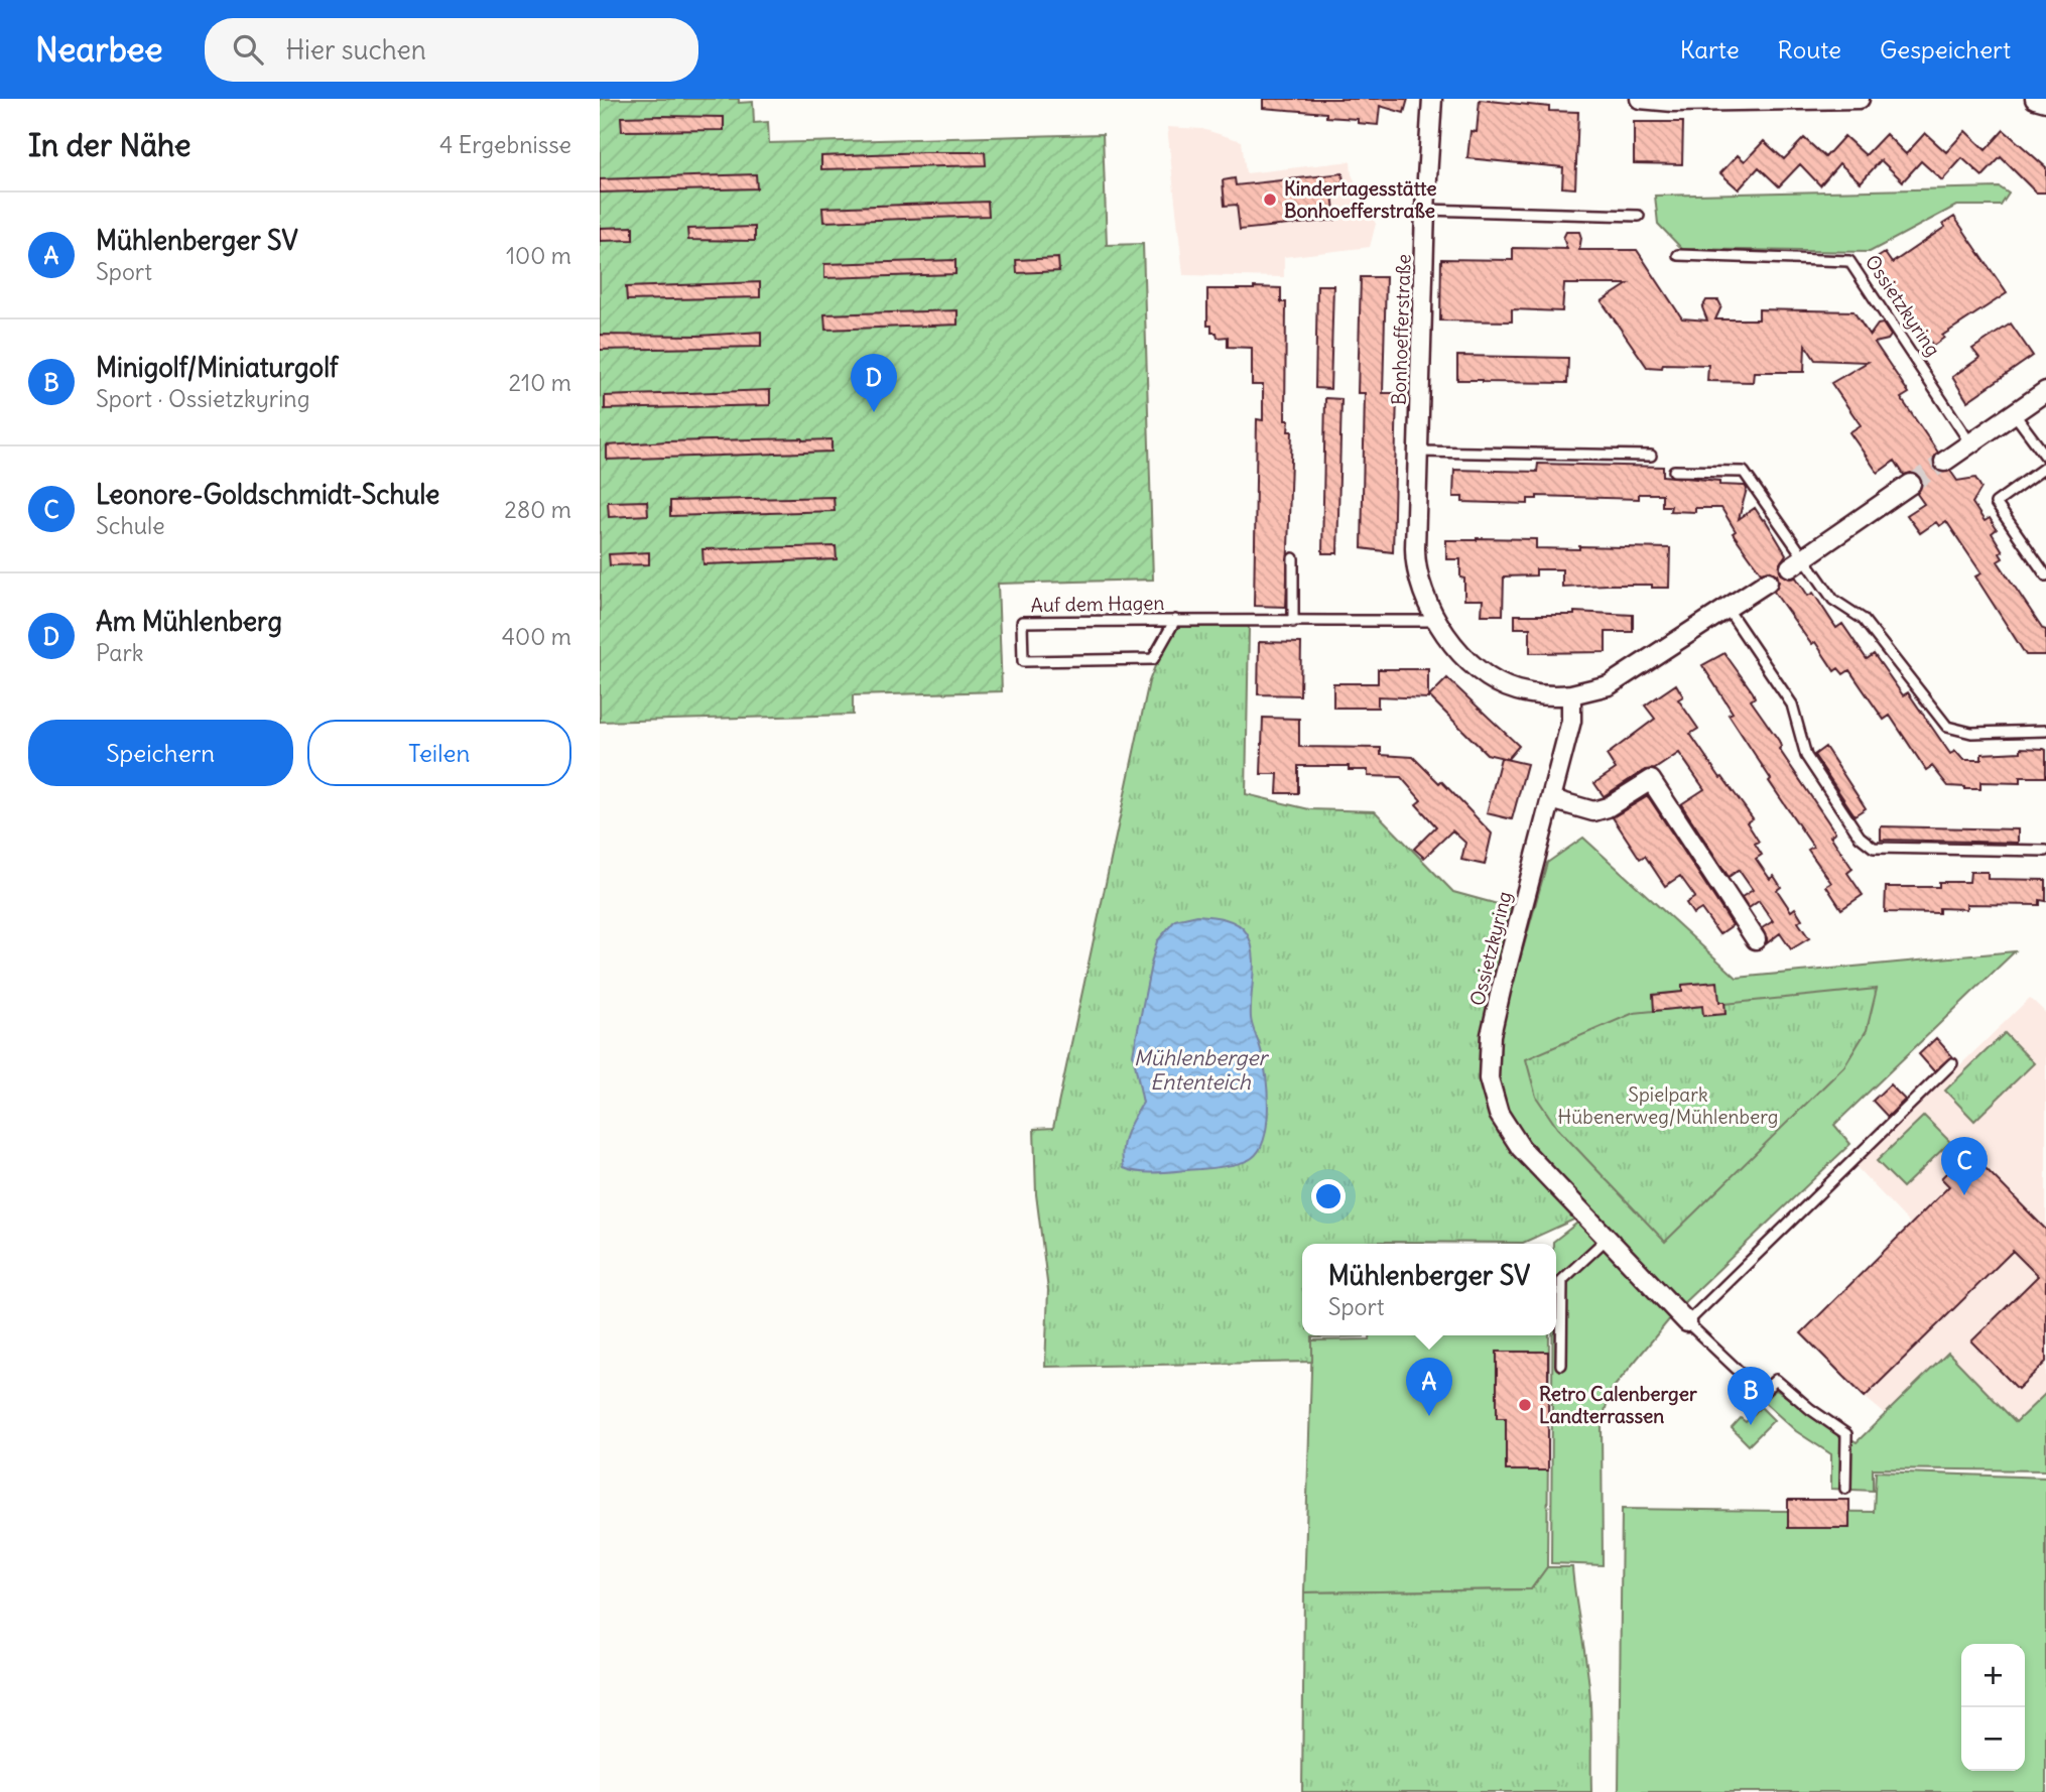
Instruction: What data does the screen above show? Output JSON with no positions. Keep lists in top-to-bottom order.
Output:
{
  "streets": {
    "street": ["Ossietzkyring", "Bonhoefferstraße"],
    "lane": ["Auf dem Hagen"]
  },
  "crossings": [
    ["Ossietzkyring", "Bonhoefferstraße"],
    ["Bonhoefferstraße", "Auf dem Hagen"]
  ],
  "water": ["Mühlenberger Ententeich"],
  "parks": ["Spielpark Hübenerweg/Mühlenberg"],
  "places": ["Kindertagesstätte Bonhoefferstraße", "Retro Calenberger Landterrassen"],
  "page": {
    "header": "Nearbee",
    "search": "Hier suchen",
    "nav": ["Karte", "Route", "Gespeichert"],
    "heading": ["In der Nähe", "4 Ergebnisse"],
    "list": [
      {
        "mark": "A",
        "name": "Mühlenberger SV",
        "note": "Sport",
        "value": "100 m"
      },
      {
        "mark": "B",
        "name": "Minigolf/Miniaturgolf",
        "note": "Sport · Ossietzkyring",
        "value": "210 m"
      },
      {
        "mark": "C",
        "name": "Leonore-Goldschmidt-Schule",
        "note": "Schule",
        "value": "280 m"
      },
      {
        "mark": "D",
        "name": "Am Mühlenberg",
        "note": "Park",
        "value": "400 m"
      }
    ],
    "pins": [
      "D",
      "C",
      "A",
      "B"
    ],
    "buttons": ["Speichern", "Teilen"],
    "popup": ["Mühlenberger SV", "Sport"],
    "map_buttons": ["+", "−"]
  }
}
